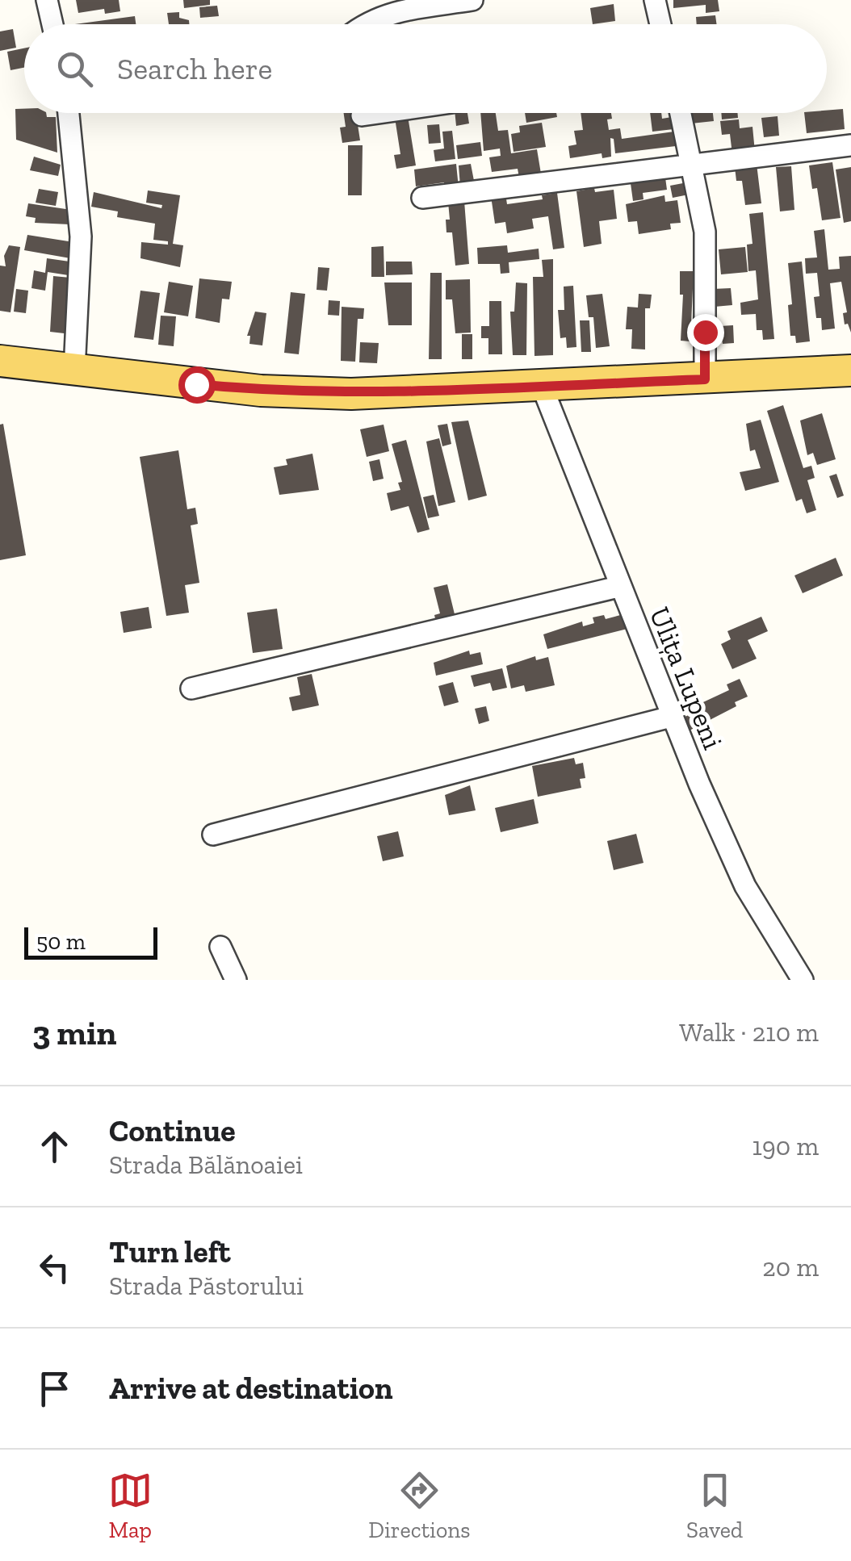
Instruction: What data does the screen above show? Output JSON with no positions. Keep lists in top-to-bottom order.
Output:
{
  "streets": {
    "street": ["Ulița Lupeni"]
  },
  "scale_bar": "50 m",
  "page": {
    "search": "Search here",
    "scale": "50 m",
    "heading": ["3 min", "Walk · 210 m"],
    "list": [
      ["Continue", "Strada Bălănoaiei", "190 m"],
      ["Turn left", "Strada Păstorului", "20 m"],
      "Arrive at destination"
    ],
    "nav": ["Map", "Directions", "Saved"]
  }
}
